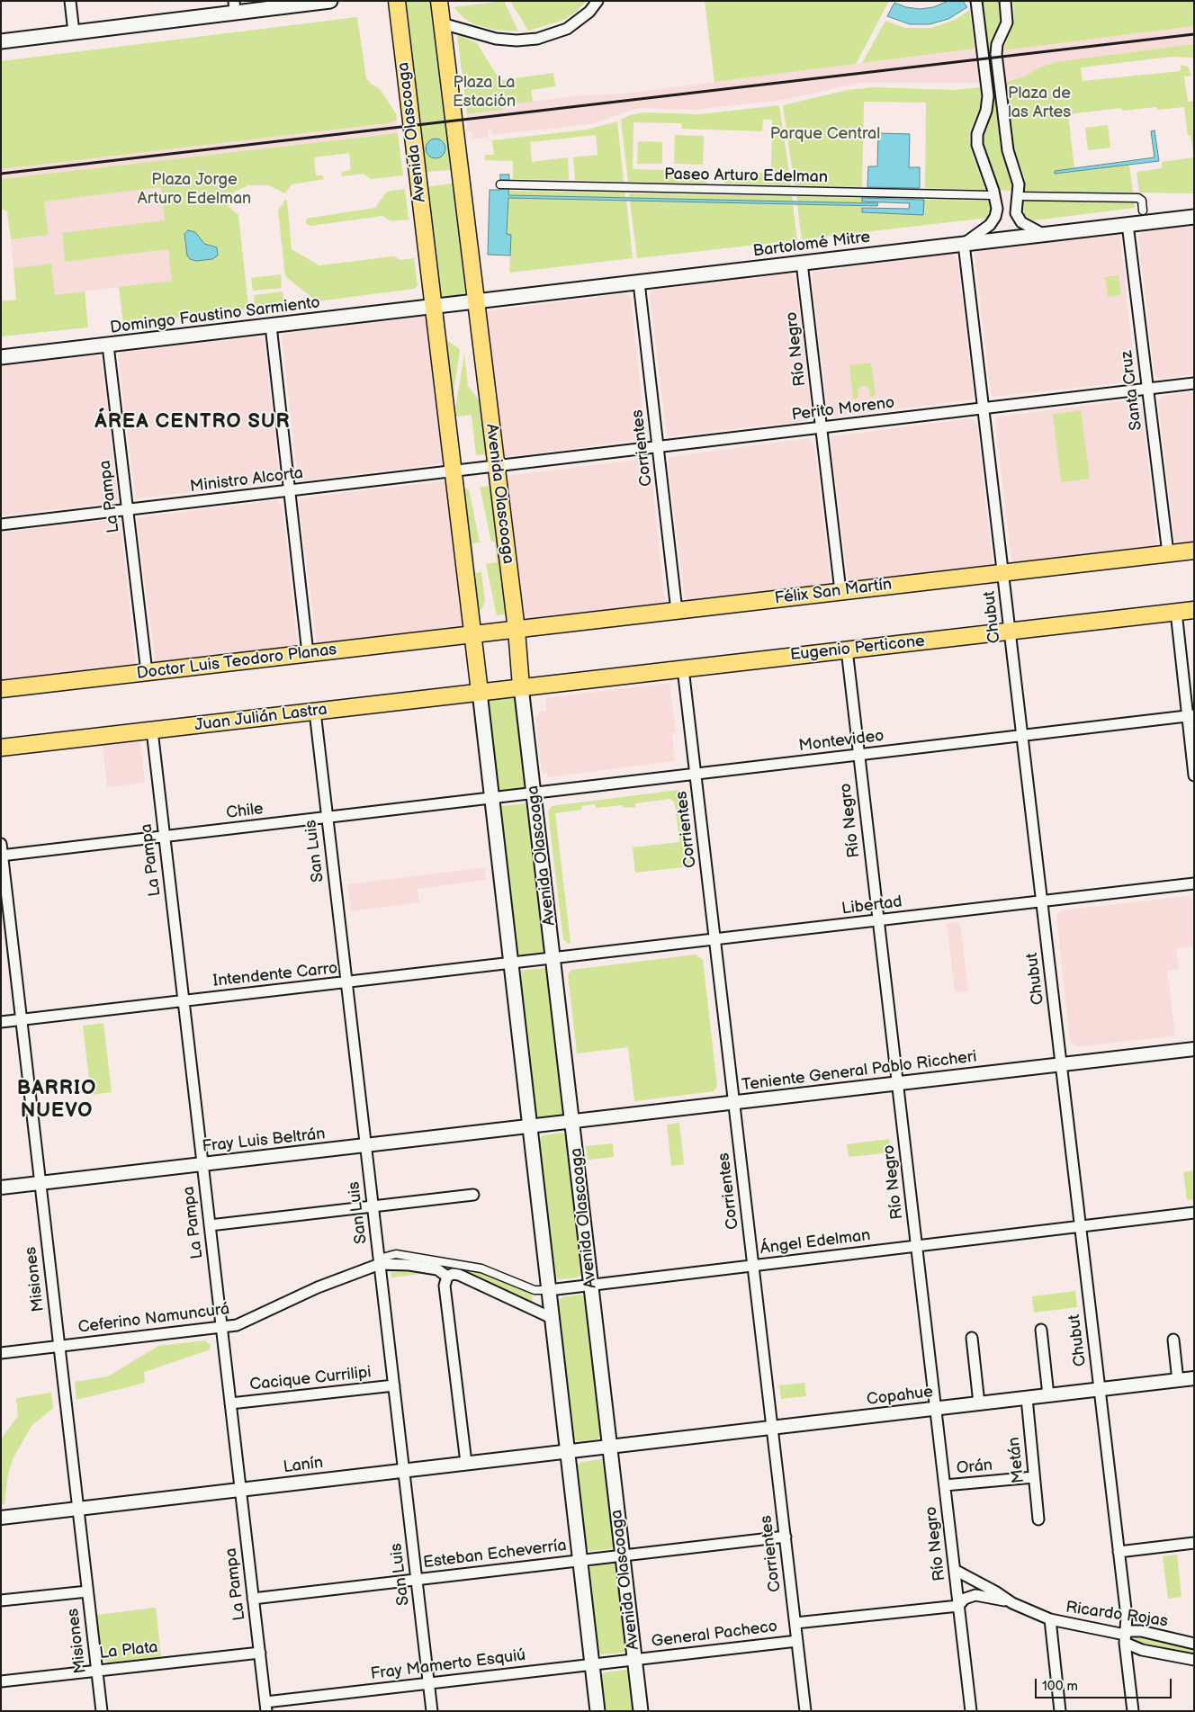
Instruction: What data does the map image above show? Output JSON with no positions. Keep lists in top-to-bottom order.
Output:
{
  "streets": {
    "main road": [
      "Avenida Olascoaga",
      "Bartolomé Mitre",
      "Domingo Faustino Sarmiento",
      "Félix San Martín",
      "Eugenio Perticone",
      "Doctor Luis Teodoro Planas",
      "Juan Julián Lastra"
    ],
    "street": [
      "Paseo Arturo Edelman",
      "Río Negro",
      "Santa Cruz",
      "Perito Moreno",
      "Corrientes",
      "Ministro Alcorta",
      "La Pampa",
      "Chubut",
      "Montevideo",
      "Chile",
      "San Luis",
      "Libertad",
      "Intendente Carro",
      "Teniente General Pablo Riccheri",
      "Fray Luis Beltrán",
      "Ángel Edelman",
      "Misiones",
      "Ceferino Namuncurá",
      "Cacique Currilipi",
      "Copahue",
      "Metán",
      "Lanín",
      "Orán",
      "Esteban Echeverría",
      "Ricardo Rojas",
      "General Pacheco",
      "La Plata",
      "Fray Mamerto Esquiú"
    ]
  },
  "crossings": [
    ["Avenida Olascoaga", "Bartolomé Mitre"],
    ["Avenida Olascoaga", "Domingo Faustino Sarmiento"],
    ["Avenida Olascoaga", "Perito Moreno"],
    ["Avenida Olascoaga", "Ministro Alcorta"],
    ["Avenida Olascoaga", "Félix San Martín"],
    ["Avenida Olascoaga", "Eugenio Perticone"],
    ["Avenida Olascoaga", "Doctor Luis Teodoro Planas"],
    ["Avenida Olascoaga", "Juan Julián Lastra"],
    ["Avenida Olascoaga", "Montevideo"],
    ["Avenida Olascoaga", "Chile"],
    ["Avenida Olascoaga", "Libertad"],
    ["Avenida Olascoaga", "Intendente Carro"],
    ["Avenida Olascoaga", "Teniente General Pablo Riccheri"],
    ["Avenida Olascoaga", "Fray Luis Beltrán"],
    ["Avenida Olascoaga", "Ángel Edelman"],
    ["Avenida Olascoaga", "Ceferino Namuncurá"],
    ["Avenida Olascoaga", "Copahue"],
    ["Avenida Olascoaga", "Lanín"],
    ["Avenida Olascoaga", "Esteban Echeverría"],
    ["Avenida Olascoaga", "General Pacheco"],
    ["Avenida Olascoaga", "Fray Mamerto Esquiú"],
    ["Bartolomé Mitre", "Domingo Faustino Sarmiento"],
    ["Bartolomé Mitre", "Río Negro"],
    ["Bartolomé Mitre", "Santa Cruz"],
    ["Bartolomé Mitre", "Corrientes"],
    ["Bartolomé Mitre", "Chubut"],
    ["Domingo Faustino Sarmiento", "La Pampa"],
    ["Río Negro", "Perito Moreno"],
    ["Río Negro", "Félix San Martín"],
    ["Río Negro", "Eugenio Perticone"],
    ["Río Negro", "Montevideo"],
    ["Río Negro", "Libertad"],
    ["Río Negro", "Teniente General Pablo Riccheri"],
    ["Río Negro", "Ángel Edelman"],
    ["Río Negro", "Copahue"],
    ["Río Negro", "Orán"],
    ["Río Negro", "Ricardo Rojas"],
    ["Río Negro", "General Pacheco"],
    ["Santa Cruz", "Perito Moreno"],
    ["Santa Cruz", "Félix San Martín"],
    ["Perito Moreno", "Corrientes"],
    ["Perito Moreno", "Ministro Alcorta"],
    ["Perito Moreno", "Chubut"],
    ["Corrientes", "Félix San Martín"],
    ["Corrientes", "Eugenio Perticone"],
    ["Corrientes", "Montevideo"],
    ["Corrientes", "Libertad"],
    ["Corrientes", "Teniente General Pablo Riccheri"],
    ["Corrientes", "Ángel Edelman"],
    ["Corrientes", "Copahue"],
    ["Corrientes", "Esteban Echeverría"],
    ["Corrientes", "General Pacheco"],
    ["Ministro Alcorta", "La Pampa"],
    ["La Pampa", "Doctor Luis Teodoro Planas"],
    ["La Pampa", "Juan Julián Lastra"],
    ["La Pampa", "Chile"],
    ["La Pampa", "Intendente Carro"],
    ["La Pampa", "Fray Luis Beltrán"],
    ["La Pampa", "Ceferino Namuncurá"],
    ["La Pampa", "Cacique Currilipi"],
    ["La Pampa", "Lanín"],
    ["La Pampa", "Esteban Echeverría"],
    ["La Pampa", "La Plata"],
    ["La Pampa", "Fray Mamerto Esquiú"],
    ["Félix San Martín", "Chubut"],
    ["Félix San Martín", "Doctor Luis Teodoro Planas"],
    ["Chubut", "Eugenio Perticone"],
    ["Chubut", "Montevideo"],
    ["Chubut", "Libertad"],
    ["Chubut", "Teniente General Pablo Riccheri"],
    ["Chubut", "Ángel Edelman"],
    ["Chubut", "Copahue"],
    ["Chubut", "Ricardo Rojas"],
    ["Eugenio Perticone", "Juan Julián Lastra"],
    ["Juan Julián Lastra", "San Luis"],
    ["Montevideo", "Chile"],
    ["Chile", "San Luis"],
    ["Chile", "Misiones"],
    ["San Luis", "Intendente Carro"],
    ["San Luis", "Fray Luis Beltrán"],
    ["San Luis", "Ceferino Namuncurá"],
    ["San Luis", "Cacique Currilipi"],
    ["San Luis", "Lanín"],
    ["San Luis", "Esteban Echeverría"],
    ["San Luis", "Fray Mamerto Esquiú"],
    ["Libertad", "Intendente Carro"],
    ["Intendente Carro", "Misiones"],
    ["Teniente General Pablo Riccheri", "Fray Luis Beltrán"],
    ["Fray Luis Beltrán", "Misiones"],
    ["Ángel Edelman", "Ceferino Namuncurá"],
    ["Misiones", "Ceferino Namuncurá"],
    ["Misiones", "Lanín"],
    ["Misiones", "La Plata"],
    ["Copahue", "Metán"],
    ["Copahue", "Lanín"],
    ["Metán", "Orán"],
    ["Ricardo Rojas", "General Pacheco"],
    ["General Pacheco", "Fray Mamerto Esquiú"]
  ],
  "districts": ["ÁREA CENTRO SUR", "BARRIO NUEVO"],
  "parks": [
    "Plaza La Estación",
    "Plaza de las Artes",
    "Parque Central",
    "Plaza Jorge Arturo Edelman"
  ],
  "scale_bar": "100 m"
}
